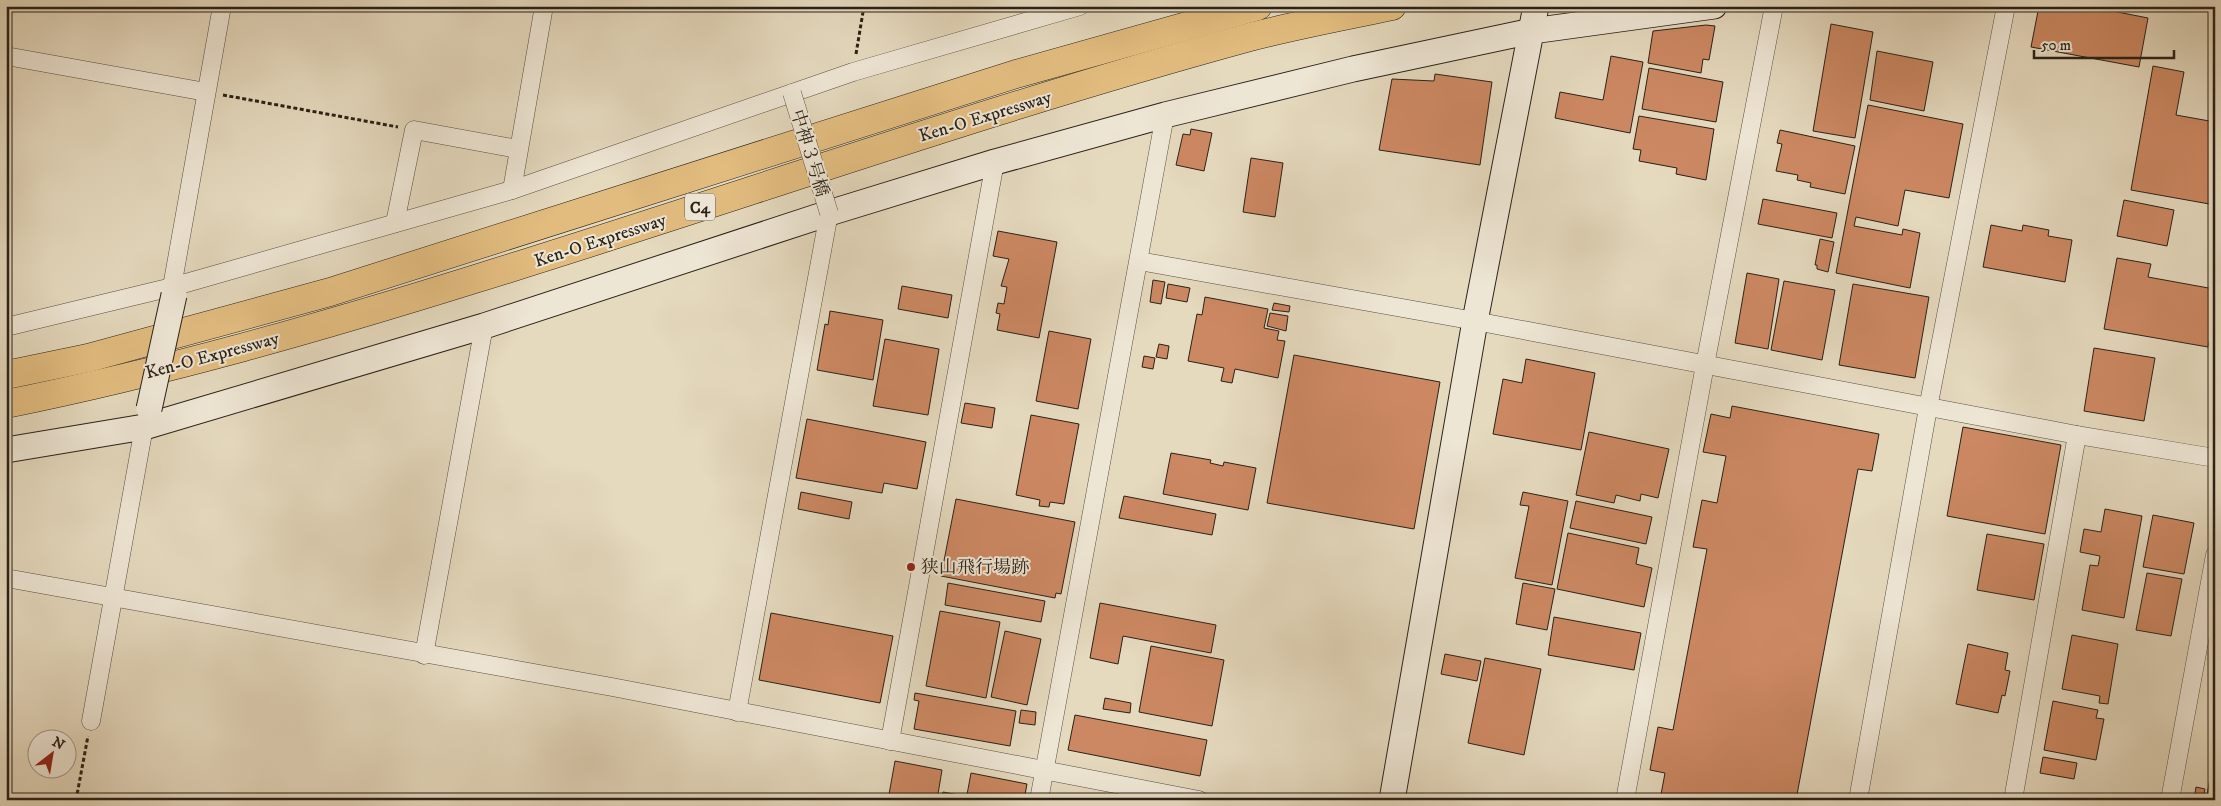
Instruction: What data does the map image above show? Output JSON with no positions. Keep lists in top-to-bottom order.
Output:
{
  "streets": {
    "highway": ["Ken-O Expressway", "C4"],
    "street": ["中神３号橋"]
  },
  "places": ["狭山飛行場跡"],
  "scale_bar": "50 m",
  "north": "top right"
}
